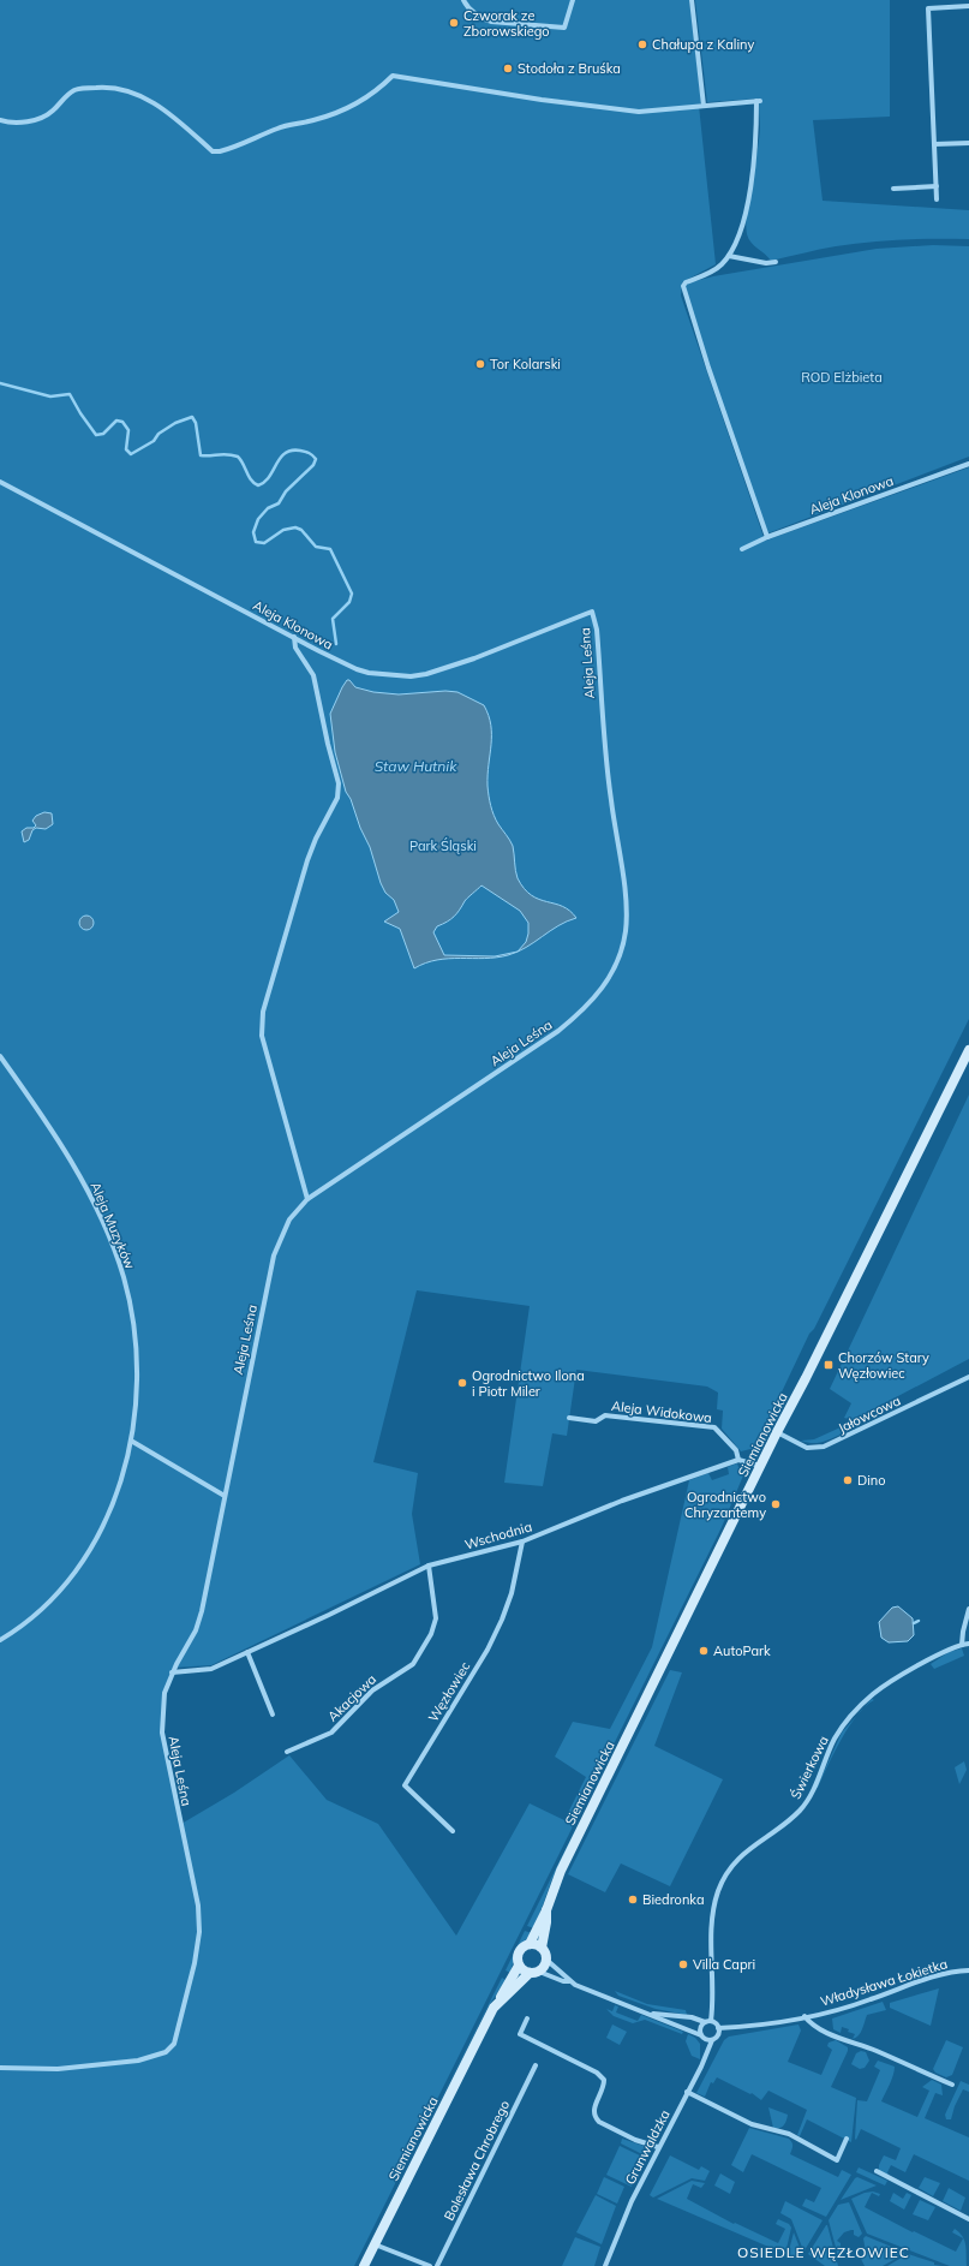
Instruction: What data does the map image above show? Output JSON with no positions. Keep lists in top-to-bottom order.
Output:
{
  "streets": {
    "street": [
      "Aleja Klonowa",
      "Aleja Leśna",
      "Aleja Muzyków",
      "Aleja Widokowa",
      "Jałowcowa",
      "Siemianowicka",
      "Wschodnia",
      "Węzłowiec",
      "Akacjowa",
      "Świerkowa",
      "Władysława Łokietka",
      "Grunwaldzka",
      "Bolesława Chrobrego"
    ]
  },
  "crossings": [
    ["Aleja Klonowa", "Aleja Leśna"],
    ["Aleja Leśna", "Wschodnia"],
    ["Aleja Widokowa", "Wschodnia"],
    ["Jałowcowa", "Siemianowicka"],
    ["Wschodnia", "Węzłowiec"],
    ["Wschodnia", "Akacjowa"],
    ["Świerkowa", "Władysława Łokietka"],
    ["Świerkowa", "Grunwaldzka"],
    ["Władysława Łokietka", "Grunwaldzka"]
  ],
  "districts": ["OSIEDLE WĘZŁOWIEC"],
  "water": ["Staw Hutnik"],
  "parks": ["ROD Elżbieta", "Park Śląski"],
  "places": {
    "other": [
      "Czworak ze Zborowskiego",
      "Chałupa z Kaliny",
      "Stodoła z Bruśka",
      "Tor Kolarski",
      "Ogrodnictwo Ilona i Piotr Miler",
      "Dino",
      "Ogrodnictwo Chryzantemy",
      "AutoPark",
      "Biedronka",
      "Villa Capri"
    ],
    "transit": ["Chorzów Stary Węzłowiec"]
  }
}
